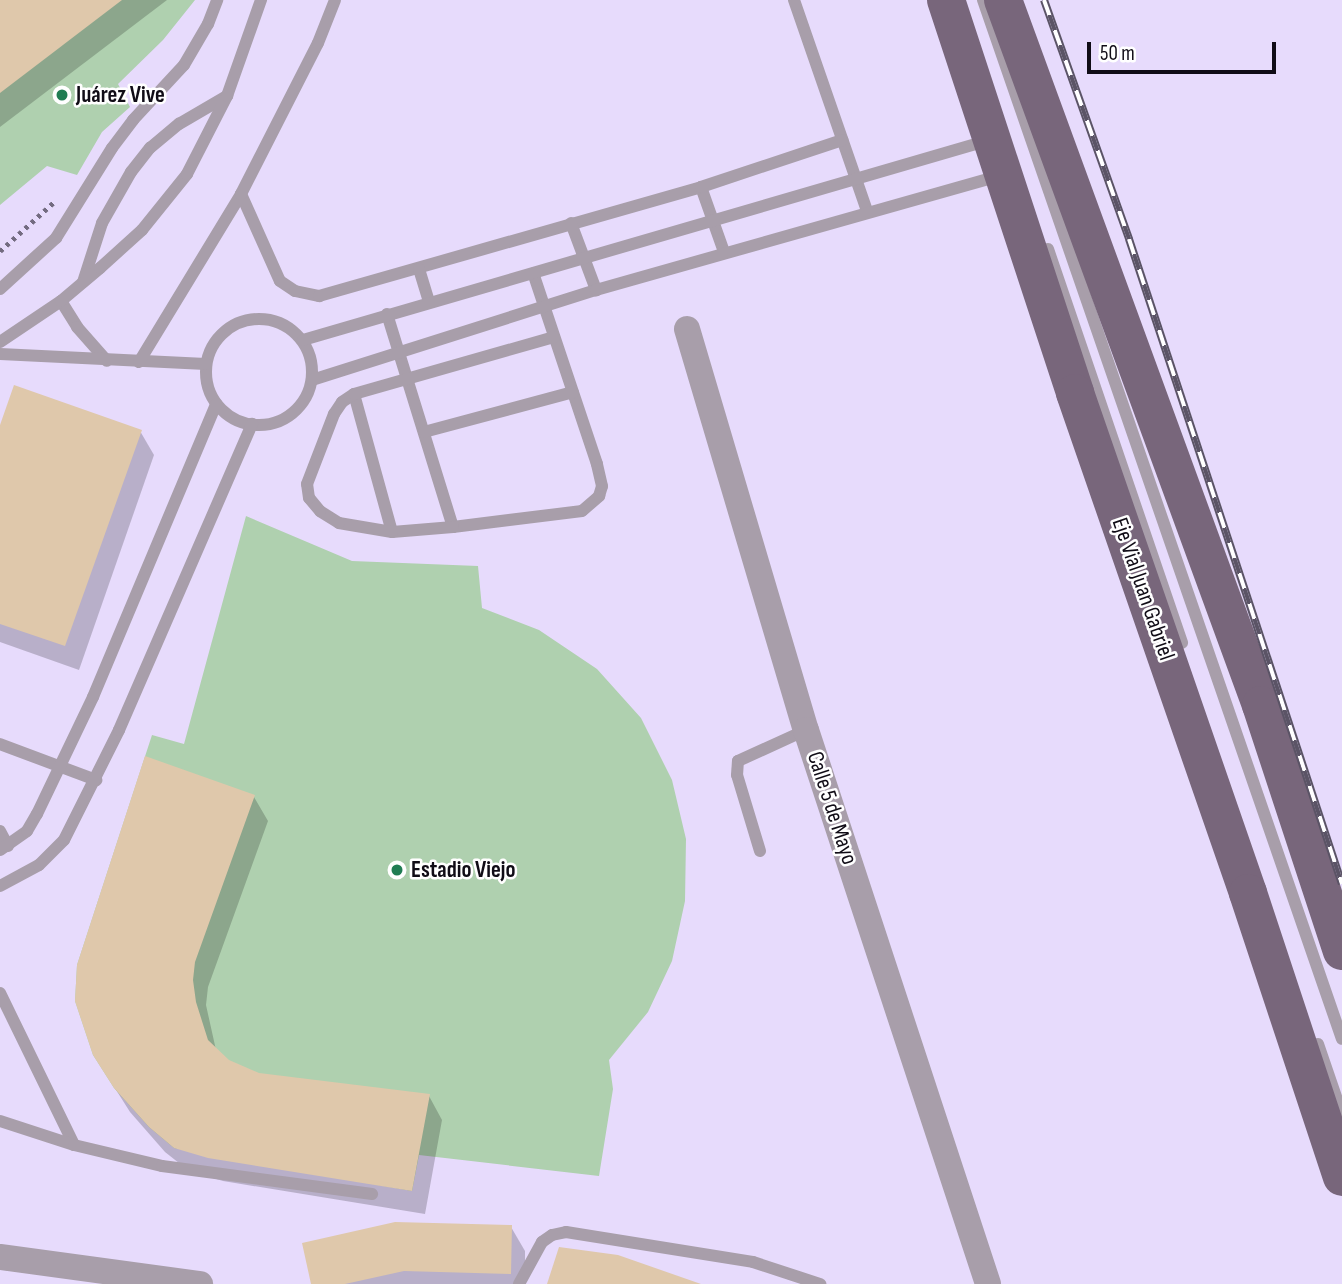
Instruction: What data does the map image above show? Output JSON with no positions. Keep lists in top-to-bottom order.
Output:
{
  "streets": {
    "main road": ["Eje Vial Juan Gabriel"],
    "street": ["Calle 5 de Mayo"]
  },
  "places": ["Juárez Vive", "Estadio Viejo"],
  "scale_bar": "50 m"
}
